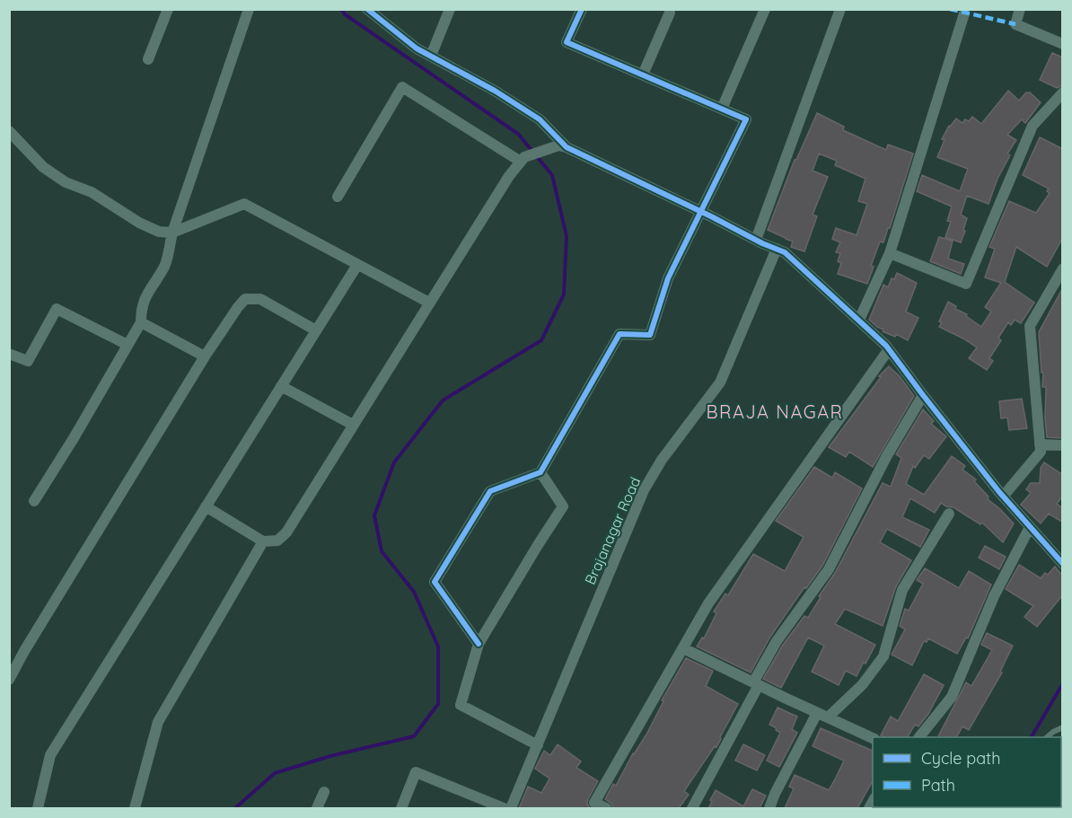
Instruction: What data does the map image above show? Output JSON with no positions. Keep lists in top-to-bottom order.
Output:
{
  "streets": {
    "street": ["Brajanagar Road"]
  },
  "districts": ["BRAJA NAGAR"],
  "legend": ["Cycle path", "Path"]
}
